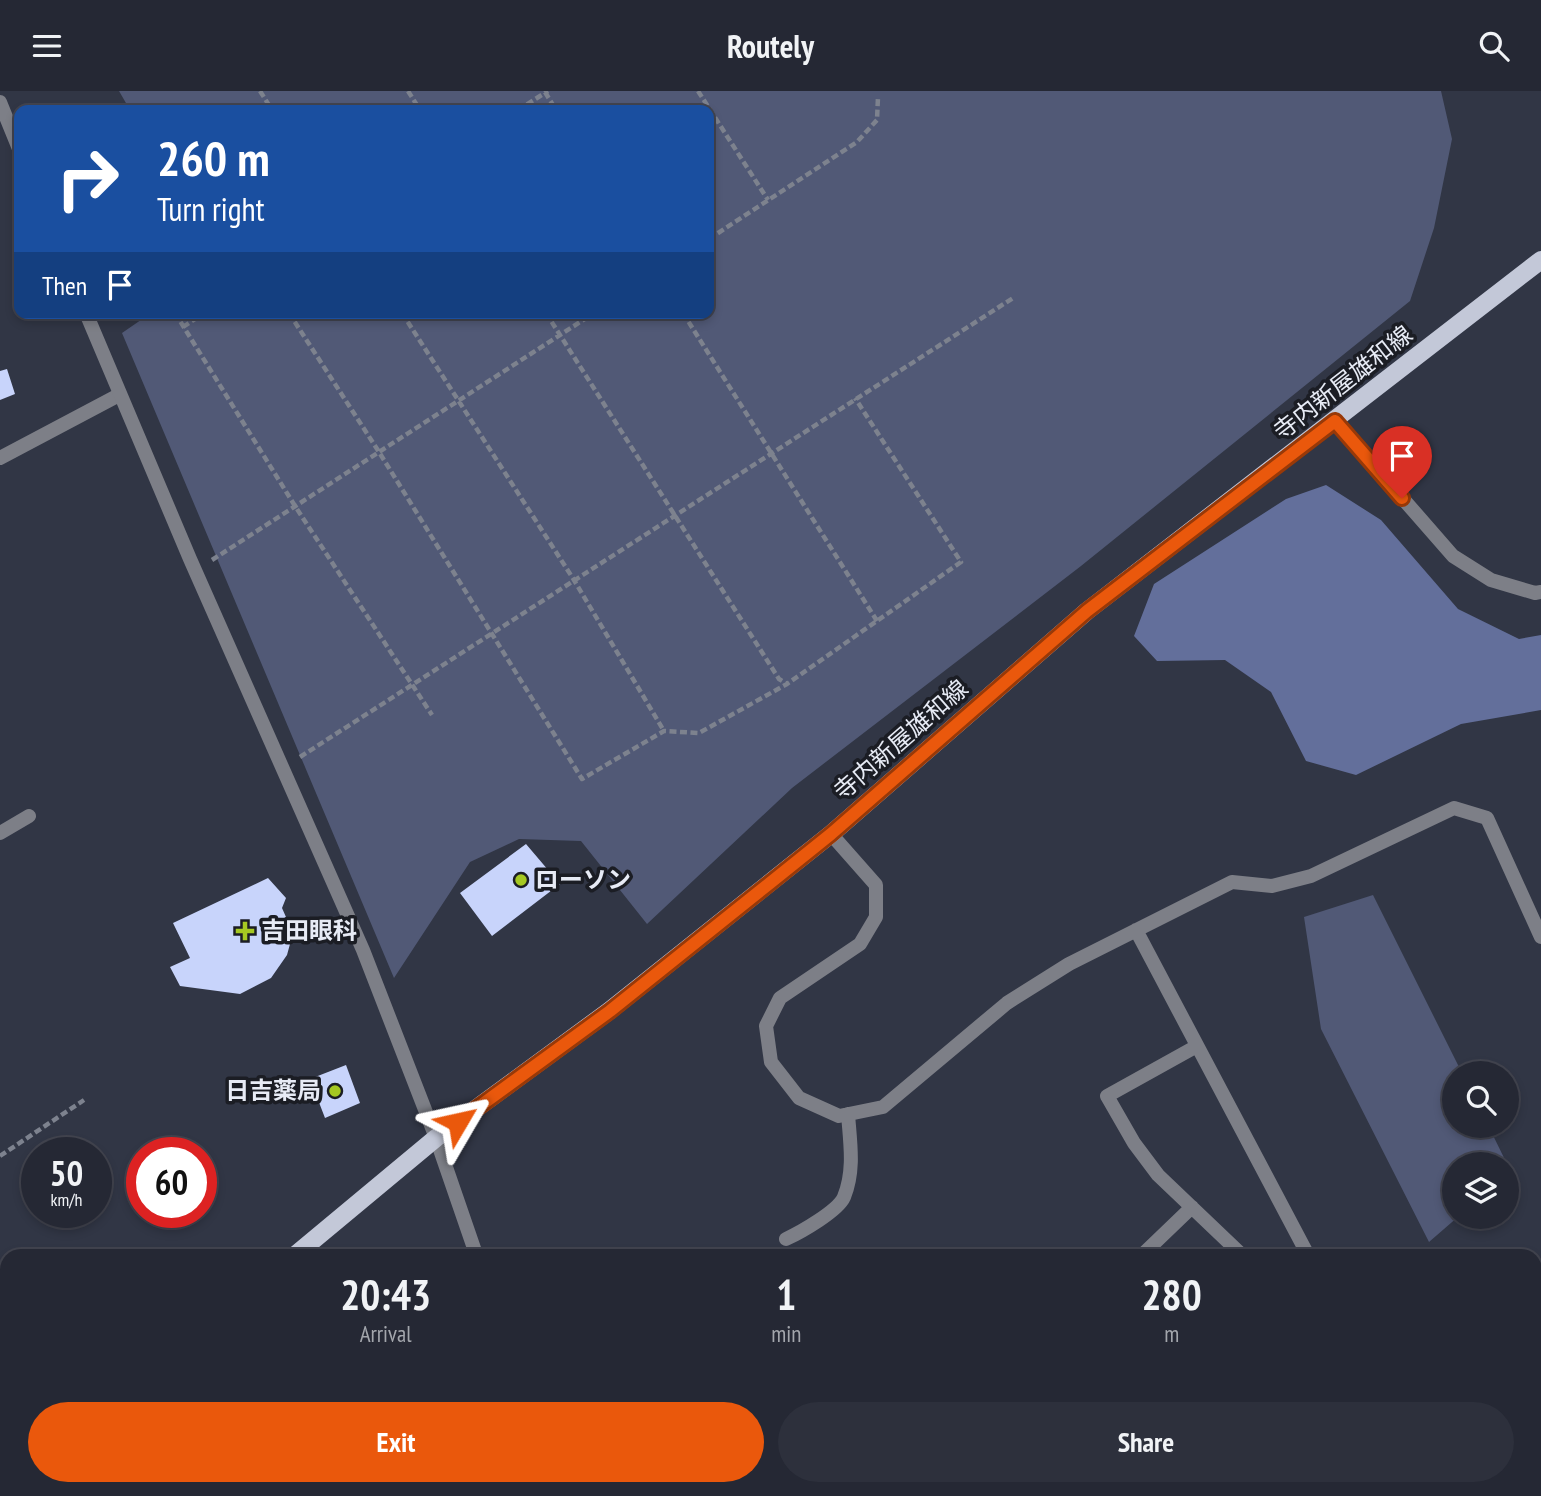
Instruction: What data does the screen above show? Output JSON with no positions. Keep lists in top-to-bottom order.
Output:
{
  "streets": {
    "main road": ["寺内新屋雄和線"]
  },
  "places": {
    "other": ["ローソン", "日吉薬局"],
    "health": ["吉田眼科"]
  },
  "page": {
    "header": "Routely",
    "turn": ["260 m", "Turn right"],
    "then": "Then",
    "speed": "50 km/h",
    "limit": "60",
    "eta": [
      "20:43",
      "Arrival",
      "1",
      "min",
      "280",
      "m"
    ],
    "buttons": ["Exit", "Share"]
  }
}
